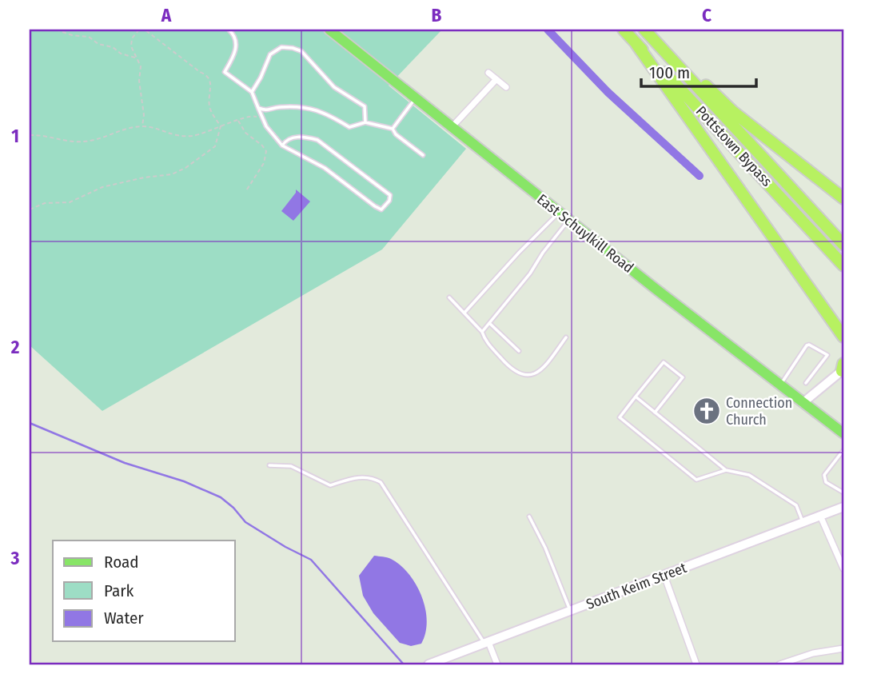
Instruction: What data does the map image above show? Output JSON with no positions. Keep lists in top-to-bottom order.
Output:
{
  "streets": {
    "highway": ["Pottstown Bypass"],
    "main road": ["East Schuylkill Road"],
    "street": ["South Keim Street"]
  },
  "places": {
    "church": ["Connection Church"]
  },
  "legend": ["Road", "Park", "Water"],
  "scale_bar": "100 m",
  "grid": {
    "columns": ["A", "B", "C"],
    "rows": ["1", "2", "3"]
  }
}
